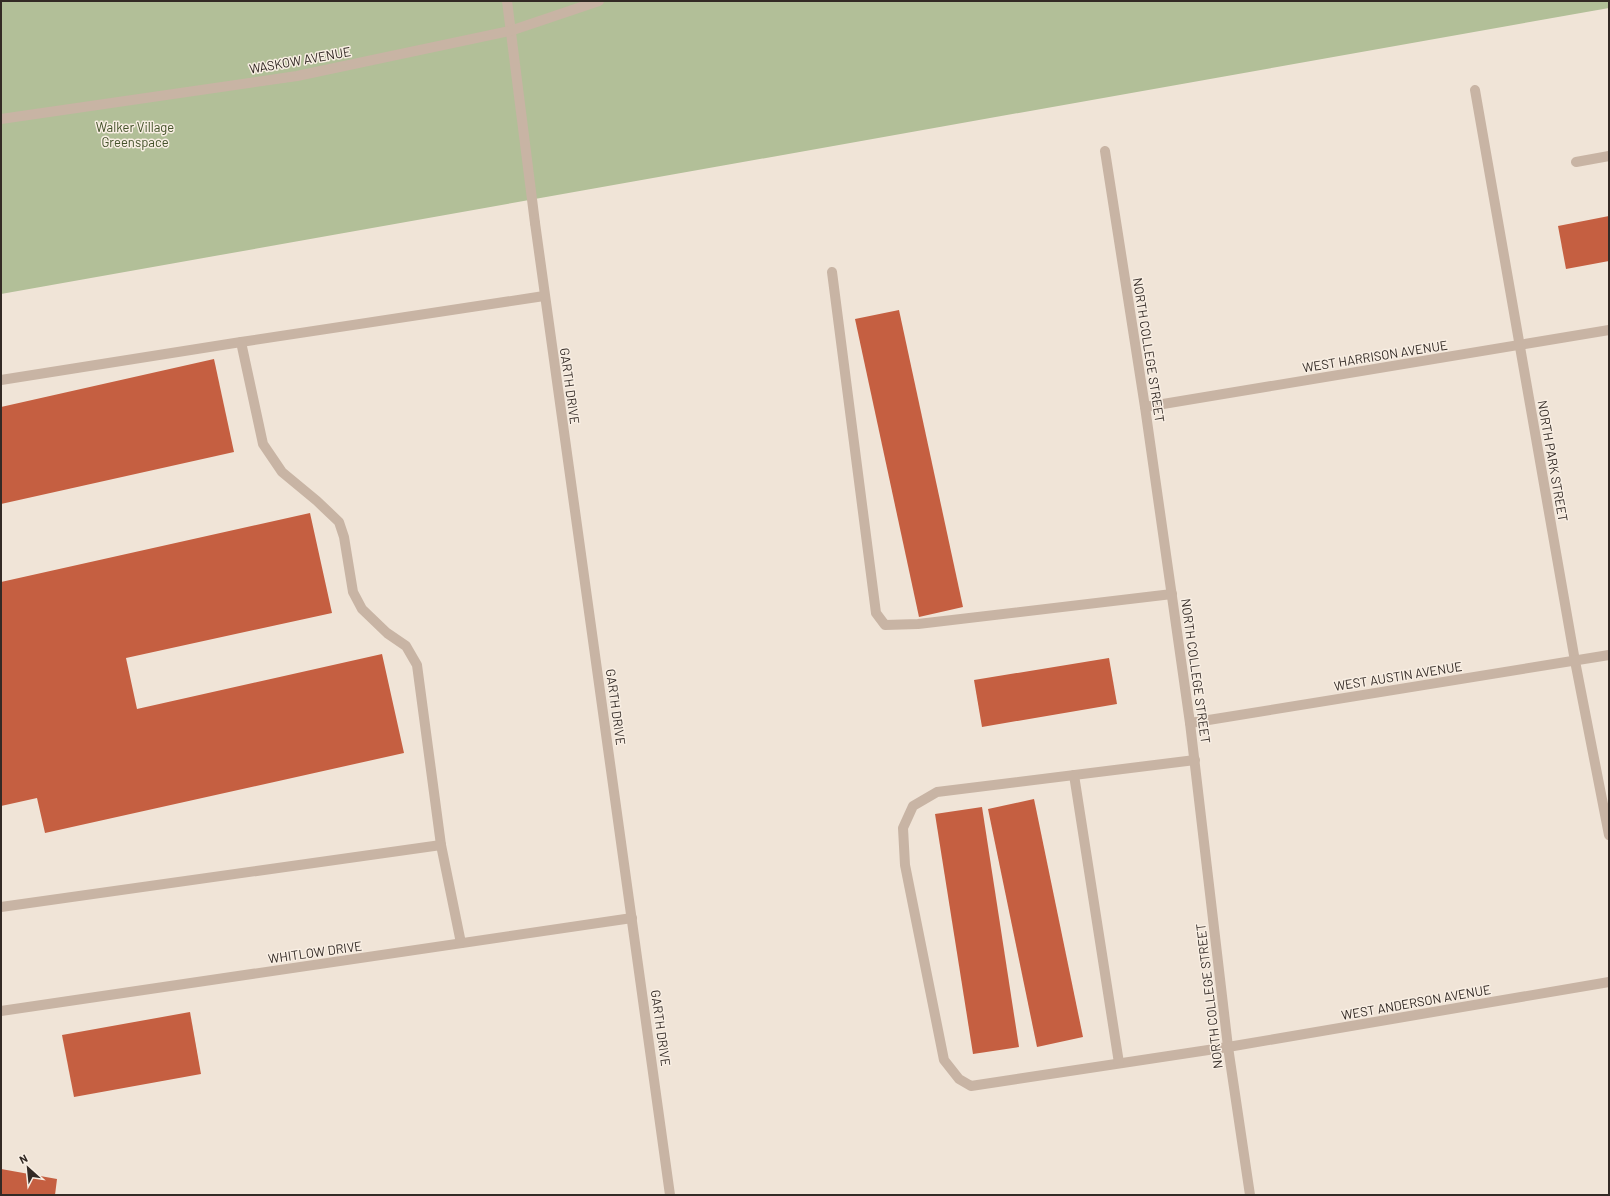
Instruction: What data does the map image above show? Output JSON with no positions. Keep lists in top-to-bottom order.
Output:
{
  "streets": {
    "street": [
      "WASKOW AVENUE",
      "NORTH COLLEGE STREET",
      "WEST HARRISON AVENUE",
      "GARTH DRIVE",
      "NORTH PARK STREET",
      "WEST AUSTIN AVENUE",
      "WHITLOW DRIVE",
      "WEST ANDERSON AVENUE"
    ]
  },
  "crossings": [
    ["WASKOW AVENUE", "GARTH DRIVE"],
    ["NORTH COLLEGE STREET", "WEST HARRISON AVENUE"],
    ["NORTH COLLEGE STREET", "WEST AUSTIN AVENUE"],
    ["NORTH COLLEGE STREET", "WEST ANDERSON AVENUE"],
    ["WEST HARRISON AVENUE", "NORTH PARK STREET"],
    ["GARTH DRIVE", "WHITLOW DRIVE"],
    ["NORTH PARK STREET", "WEST AUSTIN AVENUE"]
  ],
  "parks": ["Walker Village Greenspace"],
  "north": "top left"
}
